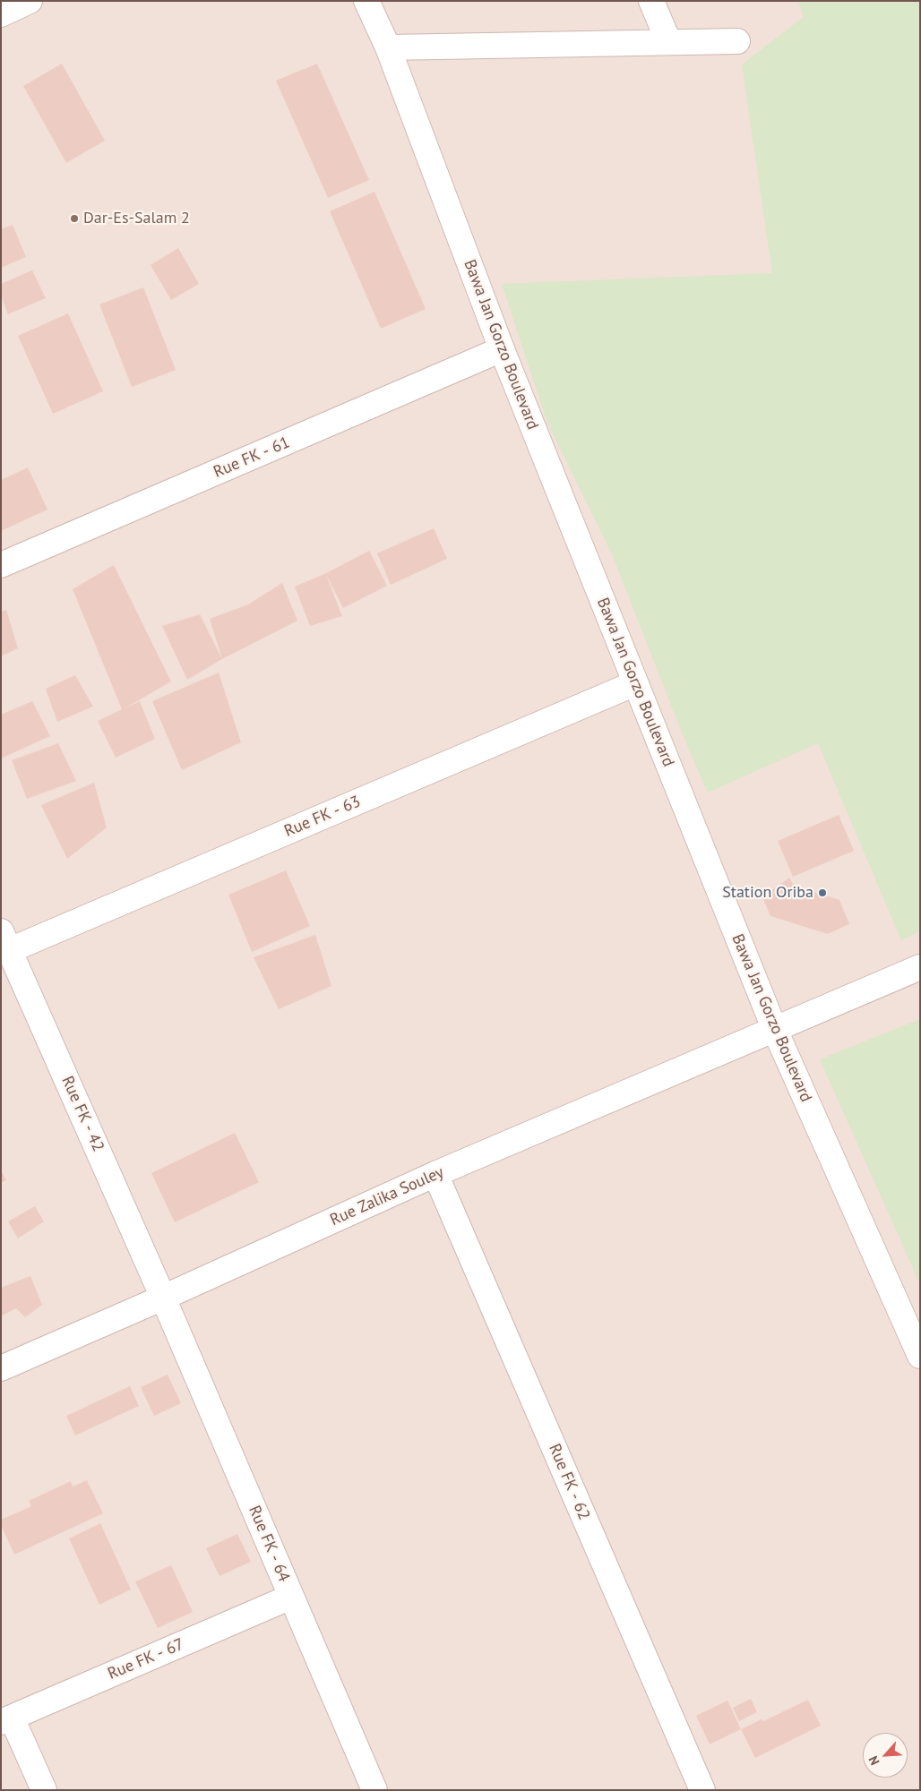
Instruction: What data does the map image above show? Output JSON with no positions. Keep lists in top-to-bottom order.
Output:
{
  "streets": {
    "street": [
      "Bawa Jan Gorzo Boulevard",
      "Rue FK - 61",
      "Rue FK - 63",
      "Rue FK - 42",
      "Rue Zalika Souley",
      "Rue FK - 62",
      "Rue FK - 64",
      "Rue FK - 67"
    ]
  },
  "crossings": [
    ["Bawa Jan Gorzo Boulevard", "Rue FK - 61"],
    ["Bawa Jan Gorzo Boulevard", "Rue FK - 63"],
    ["Bawa Jan Gorzo Boulevard", "Rue Zalika Souley"],
    ["Rue FK - 63", "Rue FK - 42"],
    ["Rue FK - 42", "Rue Zalika Souley"],
    ["Rue FK - 42", "Rue FK - 64"],
    ["Rue Zalika Souley", "Rue FK - 62"],
    ["Rue Zalika Souley", "Rue FK - 64"],
    ["Rue FK - 64", "Rue FK - 67"]
  ],
  "places": ["Dar-Es-Salam 2", "Station Oriba"],
  "north": "bottom left"
}
